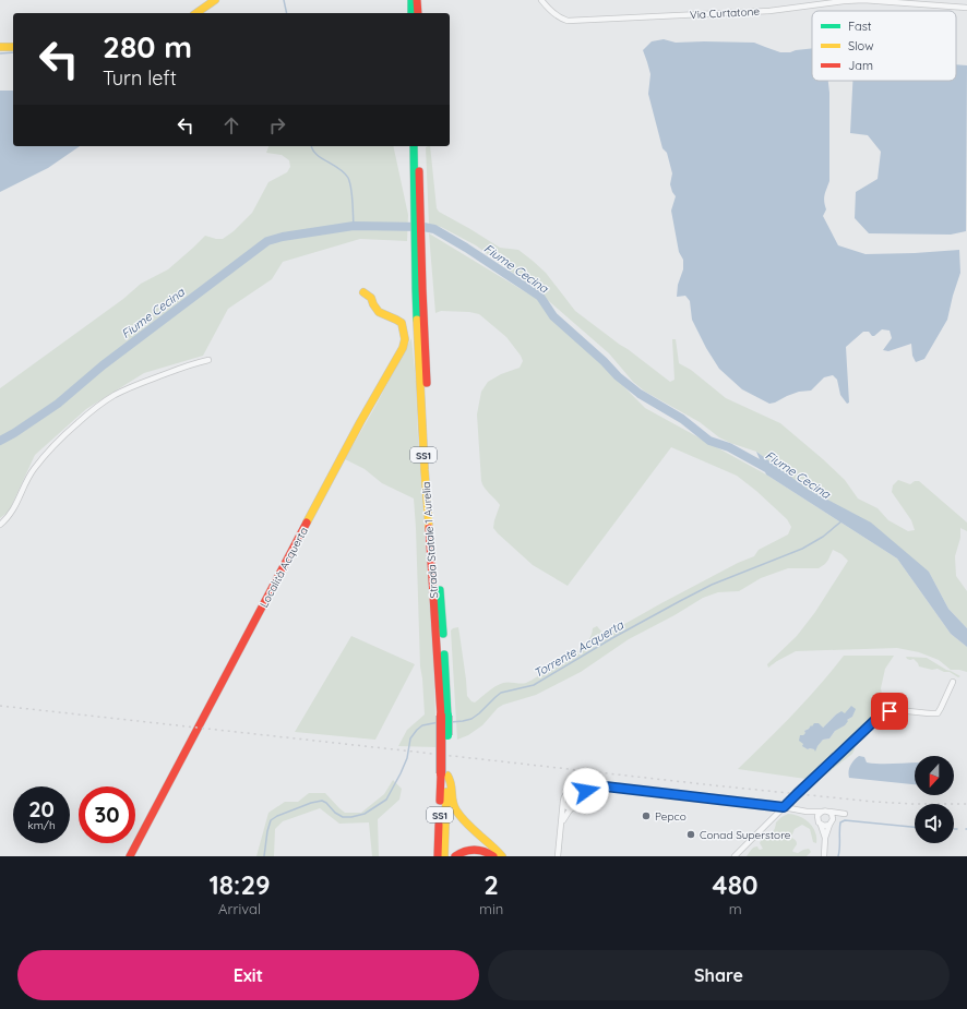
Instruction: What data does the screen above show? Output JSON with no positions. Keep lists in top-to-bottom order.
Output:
{
  "streets": {
    "main road": ["SS1", "Strada Statale 1 Aurelia", "Località Acquerta"],
    "street": ["Via Curtatone"]
  },
  "water": ["Fiume Cecina", "Torrente Acquerta"],
  "places": ["Pepco", "Conad Superstore"],
  "legend": ["Fast", "Slow", "Jam"],
  "north": "bottom",
  "page": {
    "turn": ["280 m", "Turn left"],
    "speed": "20 km/h",
    "limit": "30",
    "eta": [
      "18:29",
      "Arrival",
      "2",
      "min",
      "480",
      "m"
    ],
    "buttons": ["Exit", "Share"]
  }
}
